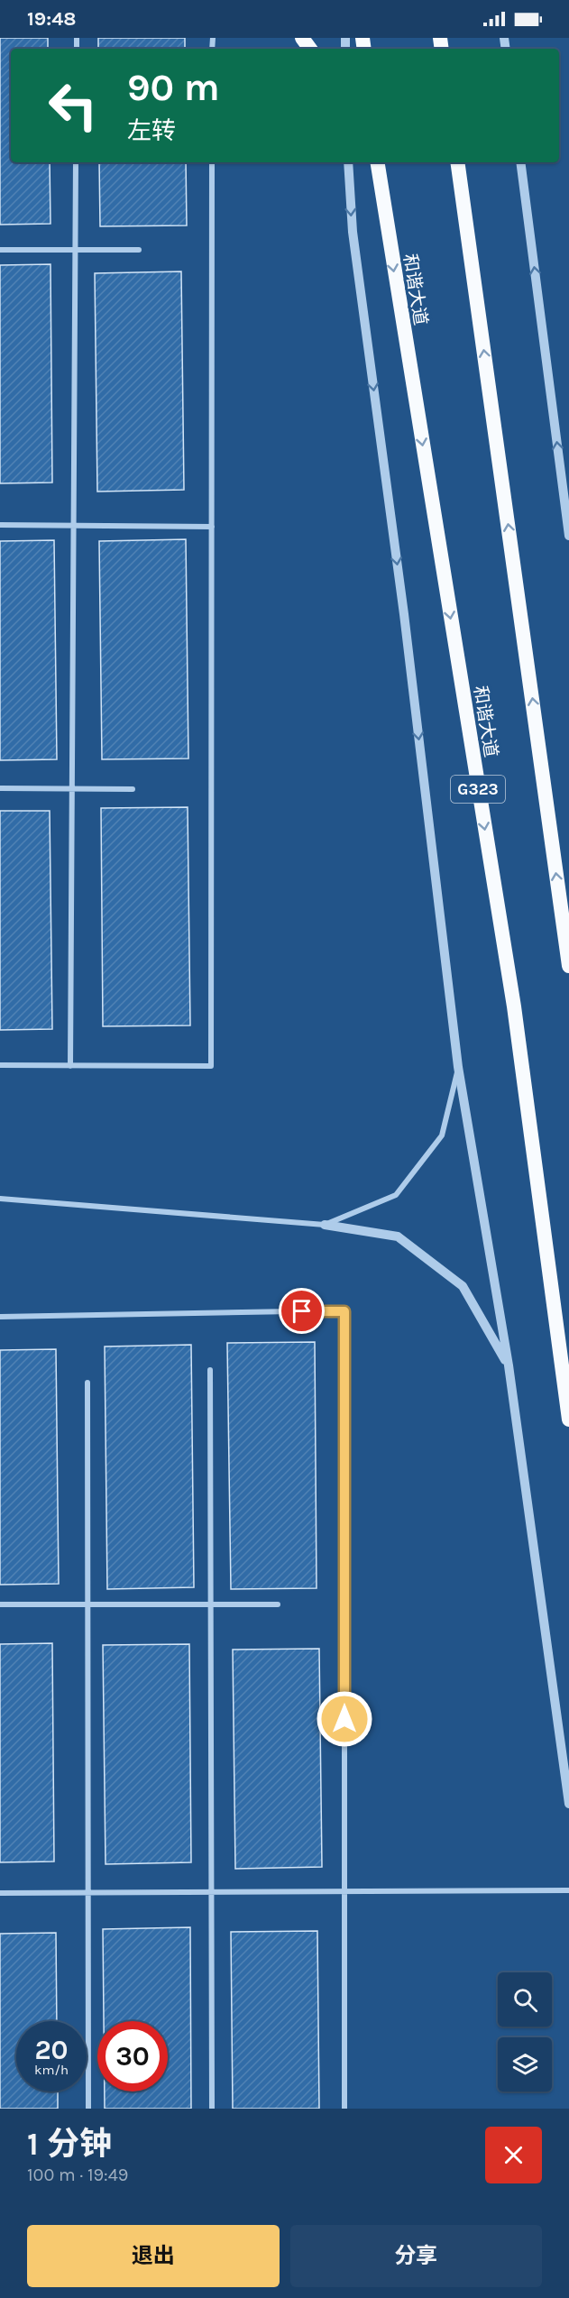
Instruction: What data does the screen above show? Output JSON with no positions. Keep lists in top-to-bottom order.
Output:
{
  "streets": {
    "highway": ["和谐大道", "G323"]
  },
  "page": {
    "status": "19:48",
    "turn": ["90 m", "左转"],
    "speed": "20 km/h",
    "limit": "30",
    "heading": ["1 分钟", "100 m · 19:49"],
    "buttons": ["退出", "分享"]
  }
}
